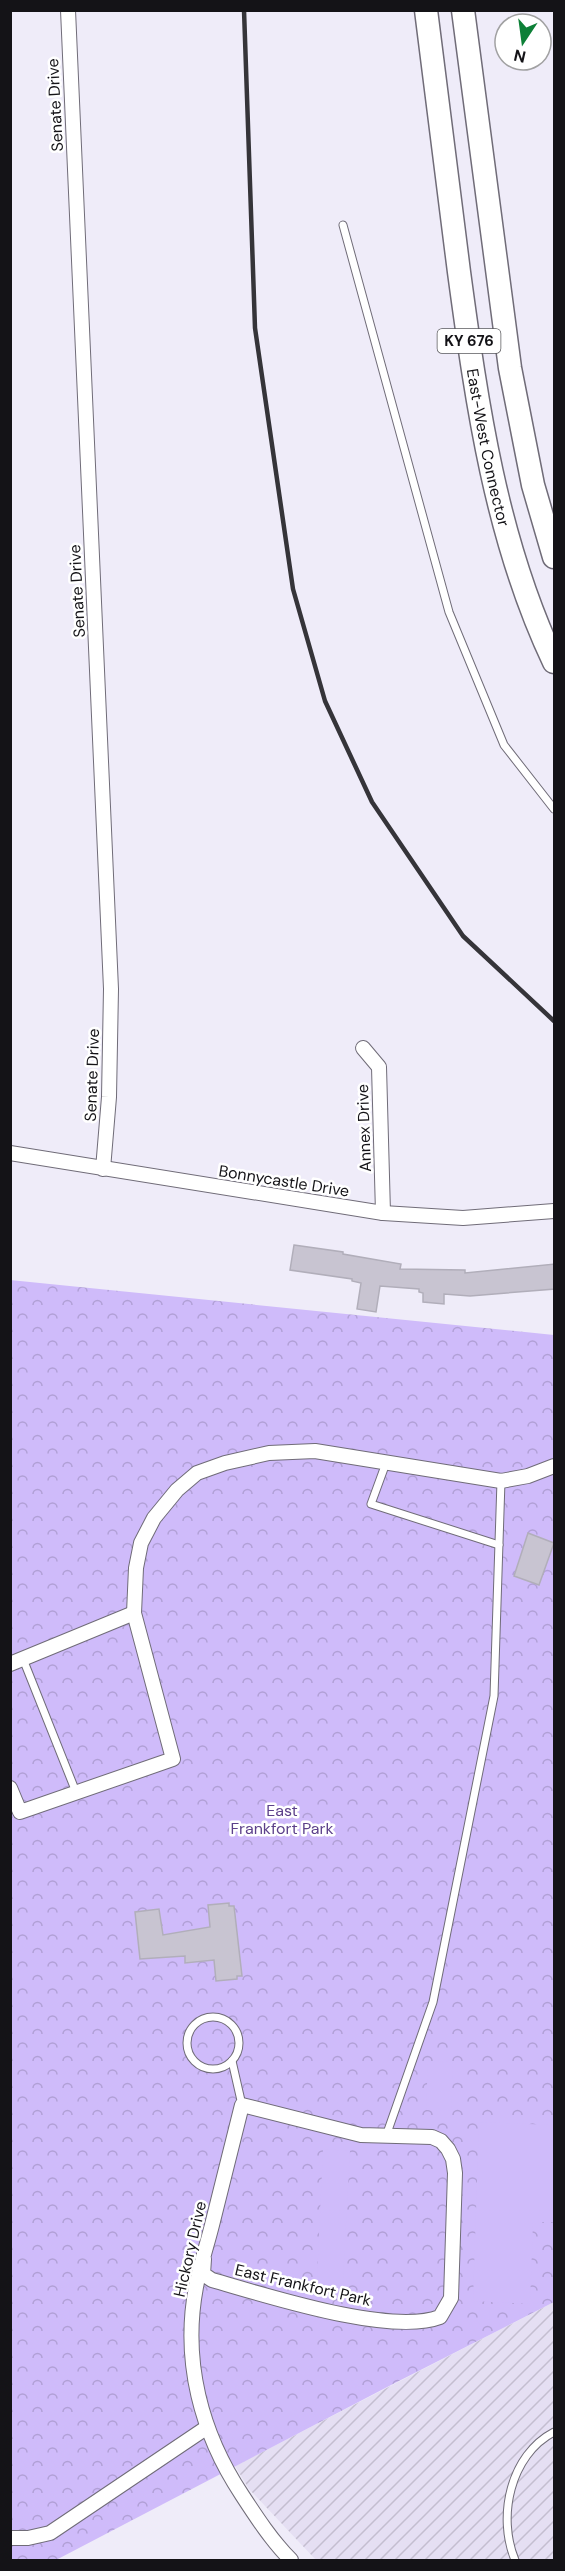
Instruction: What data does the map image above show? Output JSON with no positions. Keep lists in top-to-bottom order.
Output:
{
  "streets": {
    "main road": ["KY 676", "East-West Connector"],
    "street": [
      "Senate Drive",
      "Annex Drive",
      "Bonnycastle Drive",
      "Hickory Drive",
      "East Frankfort Park"
    ]
  },
  "crossings": [
    ["Senate Drive", "Bonnycastle Drive"],
    ["Annex Drive", "Bonnycastle Drive"],
    ["Hickory Drive", "East Frankfort Park"]
  ],
  "parks": ["East Frankfort Park"],
  "north": "bottom"
}
